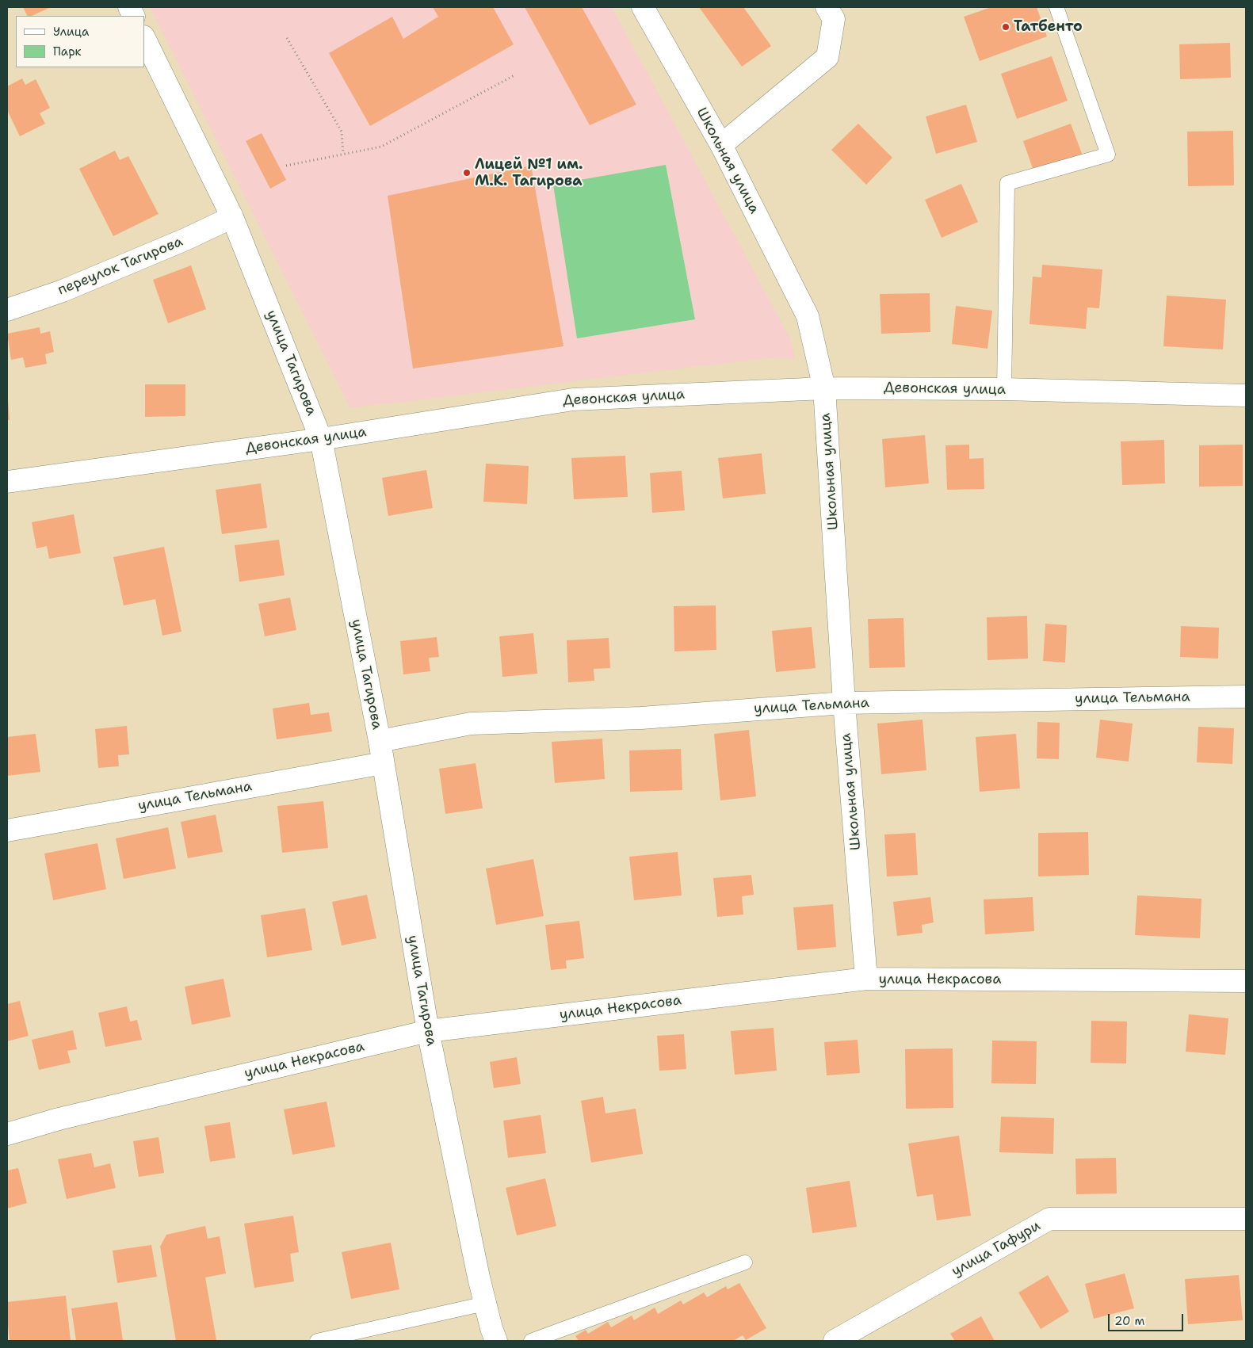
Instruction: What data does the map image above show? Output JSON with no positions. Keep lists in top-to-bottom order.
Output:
{
  "streets": {
    "street": [
      "Школьная улица",
      "переулок Тагирова",
      "улица Тагирова",
      "Девонская улица",
      "улица Тельмана",
      "улица Некрасова",
      "улица Гафури"
    ]
  },
  "crossings": [
    ["Школьная улица", "Девонская улица"],
    ["Школьная улица", "улица Тельмана"],
    ["Школьная улица", "улица Некрасова"],
    ["переулок Тагирова", "улица Тагирова"],
    ["улица Тагирова", "Девонская улица"],
    ["улица Тагирова", "улица Тельмана"],
    ["улица Тагирова", "улица Некрасова"]
  ],
  "places": ["Татбенто", "Лицей №1 им. М.К. Тагирова"],
  "legend": ["Улица", "Парк"],
  "scale_bar": "20 m"
}
